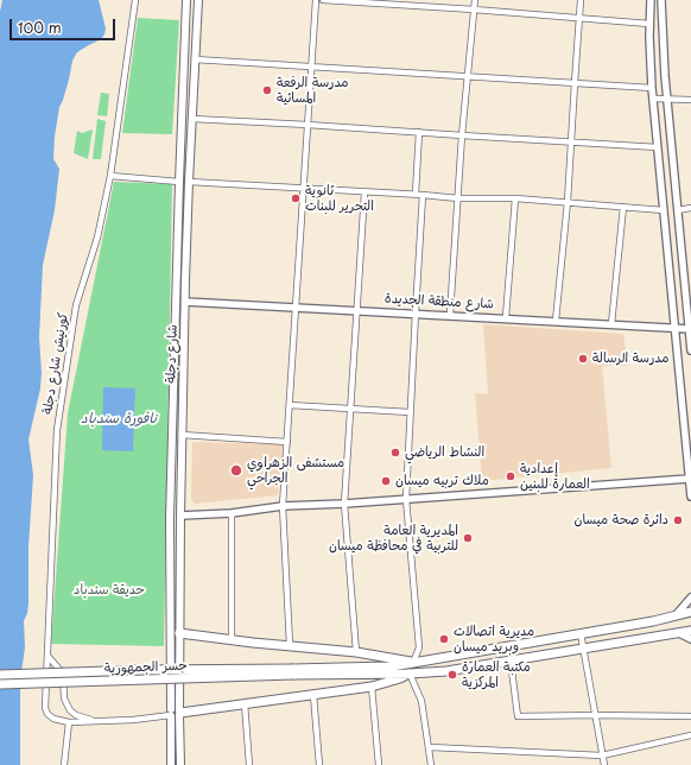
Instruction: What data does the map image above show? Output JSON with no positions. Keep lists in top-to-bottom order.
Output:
{
  "streets": {
    "main road": ["شارع دجلة", "جسر الجمهورية"],
    "street": ["شارع منطقة الجديدة", "كورنيش شارع دجلة"]
  },
  "crossings": [
    ["شارع منطقة الجديدة", "شارع دجلة"]
  ],
  "water": ["نافورة سندباد"],
  "parks": ["حديقة سندباد"],
  "places": [
    "مدرسة الرفعة المسائية",
    "ثانوية التحرير للبنات",
    "مدرسة الرسالة",
    "النشاط الرياضي",
    "مستشفى الزهراوي الجراحي",
    "إعدادية العمارة للبنين",
    "ملاك تربيه ميسان",
    "دائرة صحة ميسان",
    "المديرية العامة للتربية في محافظة ميسان",
    "مديرية اتصالات وبريد ميسان",
    "مكتبة العمارة المركزية"
  ],
  "scale_bar": "100 m"
}
